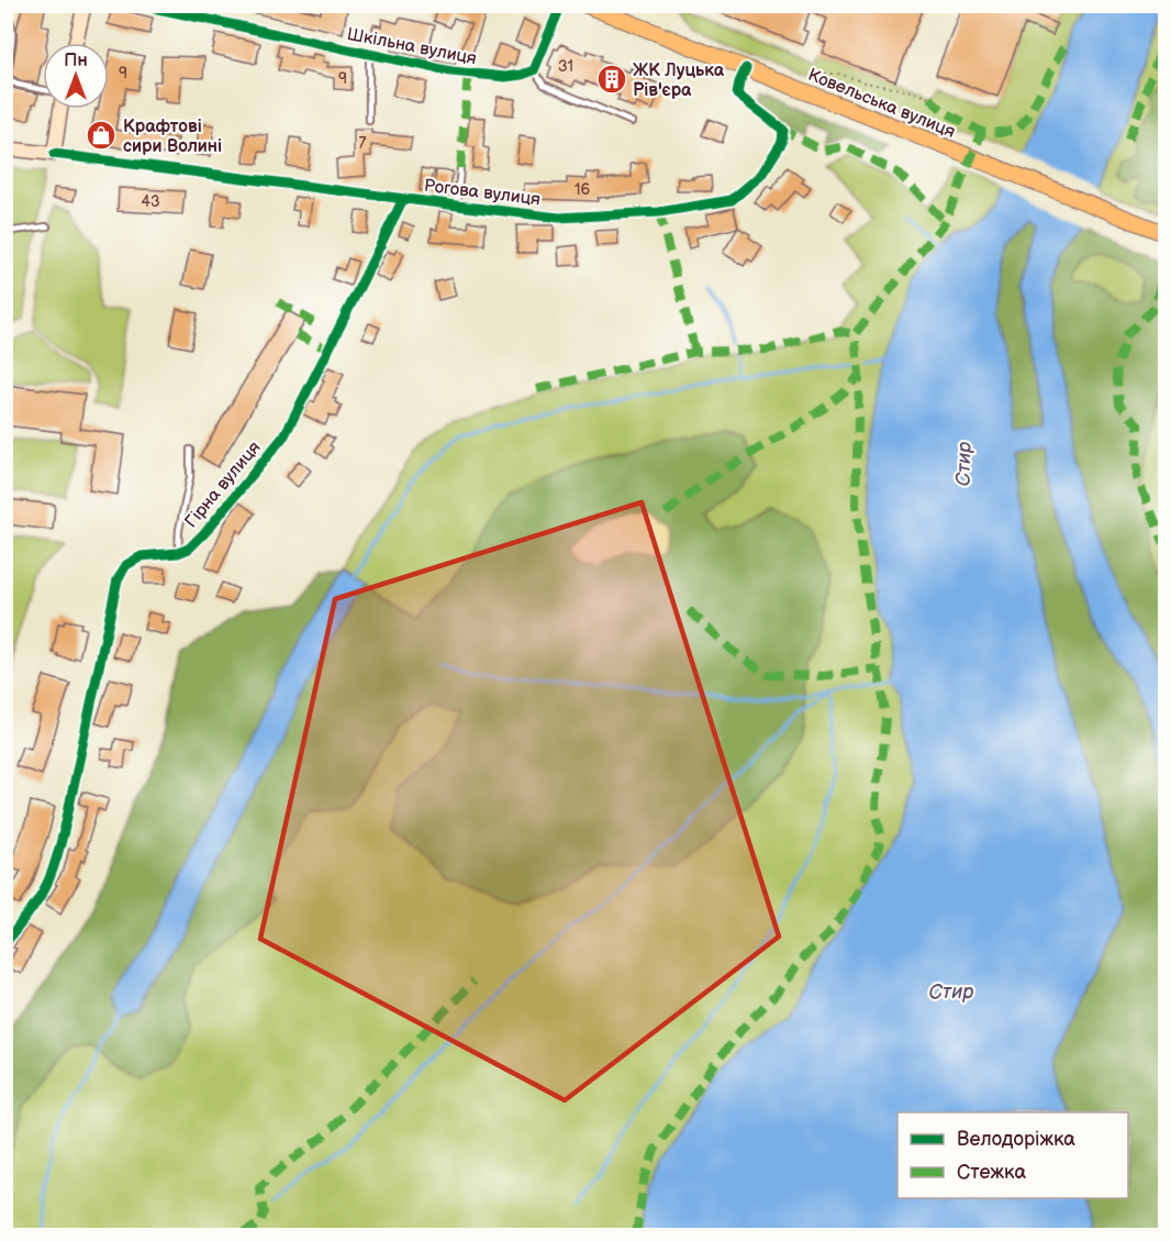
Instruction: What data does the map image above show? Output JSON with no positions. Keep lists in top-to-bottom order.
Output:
{
  "streets": {
    "main road": ["Ковельська вулиця"],
    "street": ["Шкільна вулиця", "Рогова вулиця", "Гірна вулиця"]
  },
  "crossings": [
    ["Ковельська вулиця", "Рогова вулиця"],
    ["Рогова вулиця", "Гірна вулиця"]
  ],
  "water": ["Стир"],
  "places": {
    "building": ["ЖК Луцька Рів'єра"],
    "shop": ["Крафтові сири Волині"]
  },
  "house_numbers": [
    "31",
    "9",
    "9",
    "7",
    "16",
    "43"
  ],
  "legend": ["Велодоріжка", "Стежка"],
  "north": "top"
}
